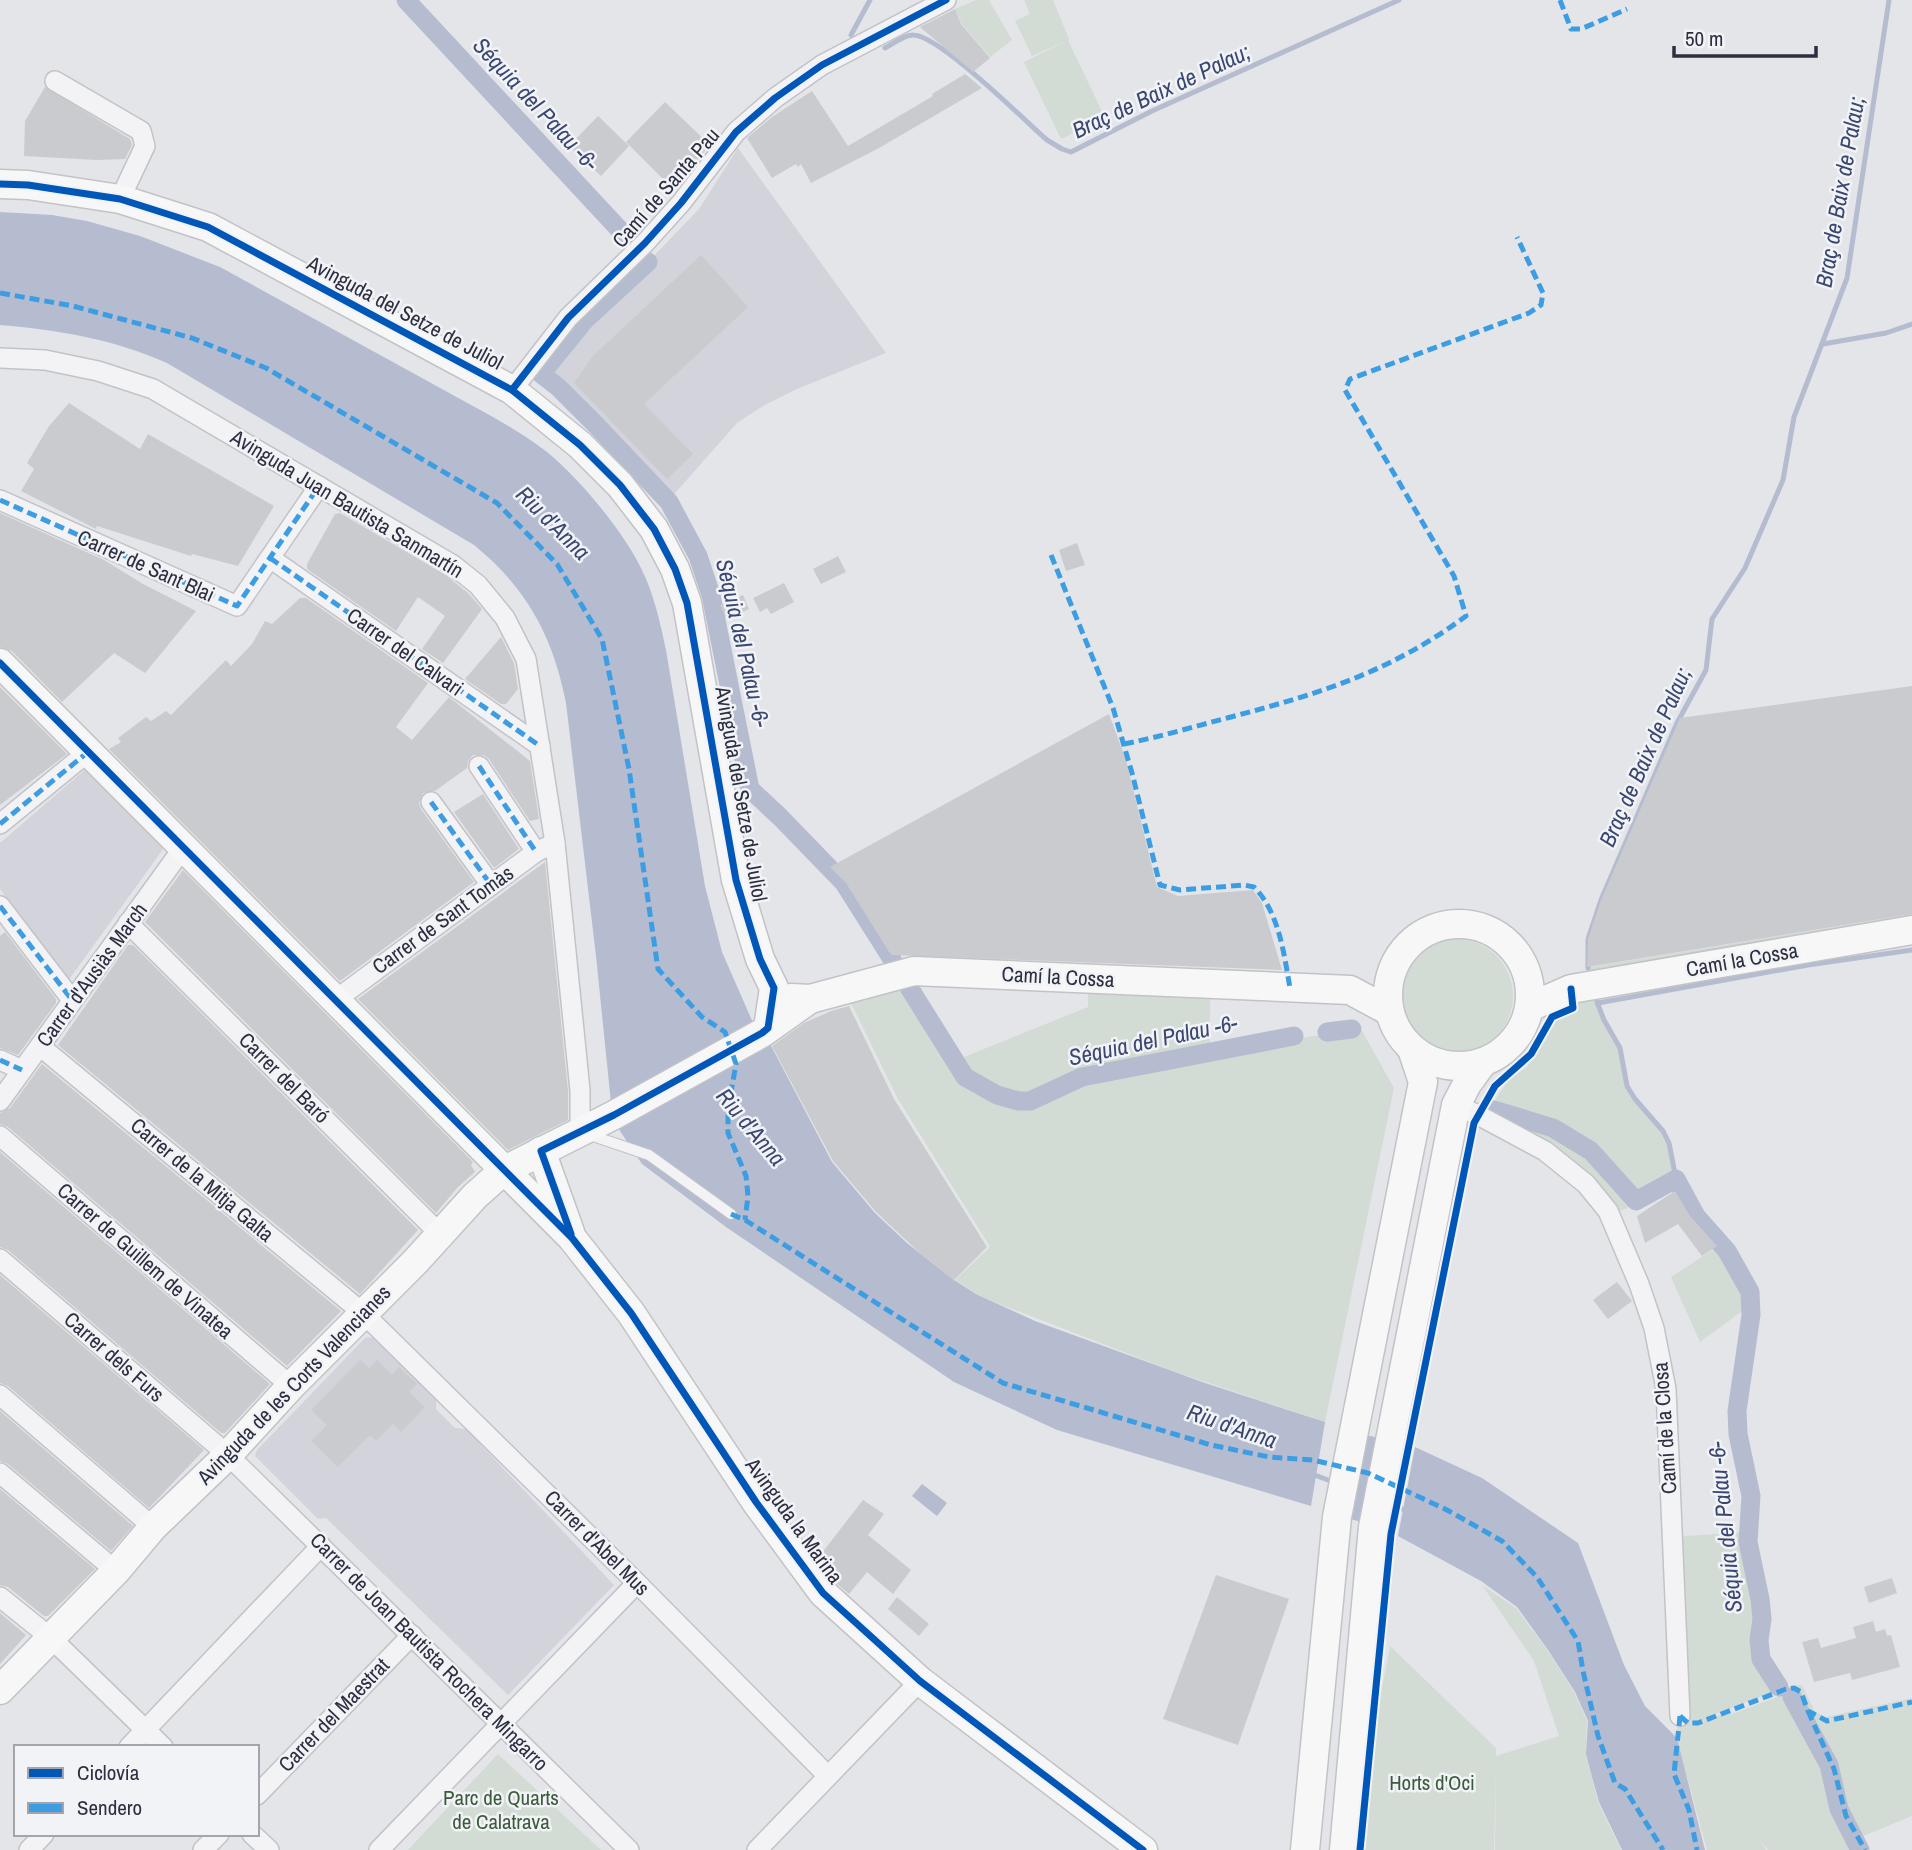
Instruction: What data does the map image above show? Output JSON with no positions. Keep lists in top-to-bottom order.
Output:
{
  "streets": {
    "main road": [
      "Avinguda del Setze de Juliol",
      "Camí la Cossa",
      "Avinguda de les Corts Valencianes",
      "Avinguda la Marina"
    ],
    "street": [
      "Camí de Santa Pau",
      "Avinguda Juan Bautista Sanmartín",
      "Carrer de Sant Blai",
      "Carrer del Calvari",
      "Carrer de Sant Tomàs",
      "Carrer d'Ausiàs March",
      "Carrer del Baró",
      "Carrer de la Mitja Galta",
      "Carrer de Guillem de Vinatea",
      "Carrer dels Furs",
      "Camí de la Closa",
      "Carrer d'Abel Mus",
      "Carrer de Joan Bautista Rochera Mingarro",
      "Carrer del Maestrat"
    ]
  },
  "crossings": [
    ["Camí de Santa Pau", "Avinguda del Setze de Juliol"],
    ["Avinguda del Setze de Juliol", "Camí la Cossa"],
    ["Avinguda Juan Bautista Sanmartín", "Carrer de Sant Blai"],
    ["Avinguda Juan Bautista Sanmartín", "Carrer del Calvari"],
    ["Avinguda Juan Bautista Sanmartín", "Carrer de Sant Tomàs"],
    ["Avinguda Juan Bautista Sanmartín", "Avinguda de les Corts Valencianes"],
    ["Carrer de Sant Blai", "Carrer del Calvari"],
    ["Carrer d'Ausiàs March", "Carrer del Baró"],
    ["Carrer d'Ausiàs March", "Carrer de la Mitja Galta"],
    ["Carrer del Baró", "Avinguda de les Corts Valencianes"],
    ["Carrer de la Mitja Galta", "Avinguda de les Corts Valencianes"],
    ["Carrer de la Mitja Galta", "Carrer d'Abel Mus"],
    ["Carrer de Guillem de Vinatea", "Avinguda de les Corts Valencianes"],
    ["Carrer dels Furs", "Avinguda de les Corts Valencianes"],
    ["Carrer dels Furs", "Carrer de Joan Bautista Rochera Mingarro"],
    ["Avinguda de les Corts Valencianes", "Carrer d'Abel Mus"],
    ["Avinguda de les Corts Valencianes", "Carrer de Joan Bautista Rochera Mingarro"],
    ["Carrer de Joan Bautista Rochera Mingarro", "Carrer del Maestrat"]
  ],
  "water": ["Braç de Baix de Palau;", "Séquia del Palau -6-", "Riu d'Anna"],
  "parks": ["Horts d'Oci", "Parc de Quarts de Calatrava"],
  "legend": ["Ciclovía", "Sendero"],
  "scale_bar": "50 m"
}
